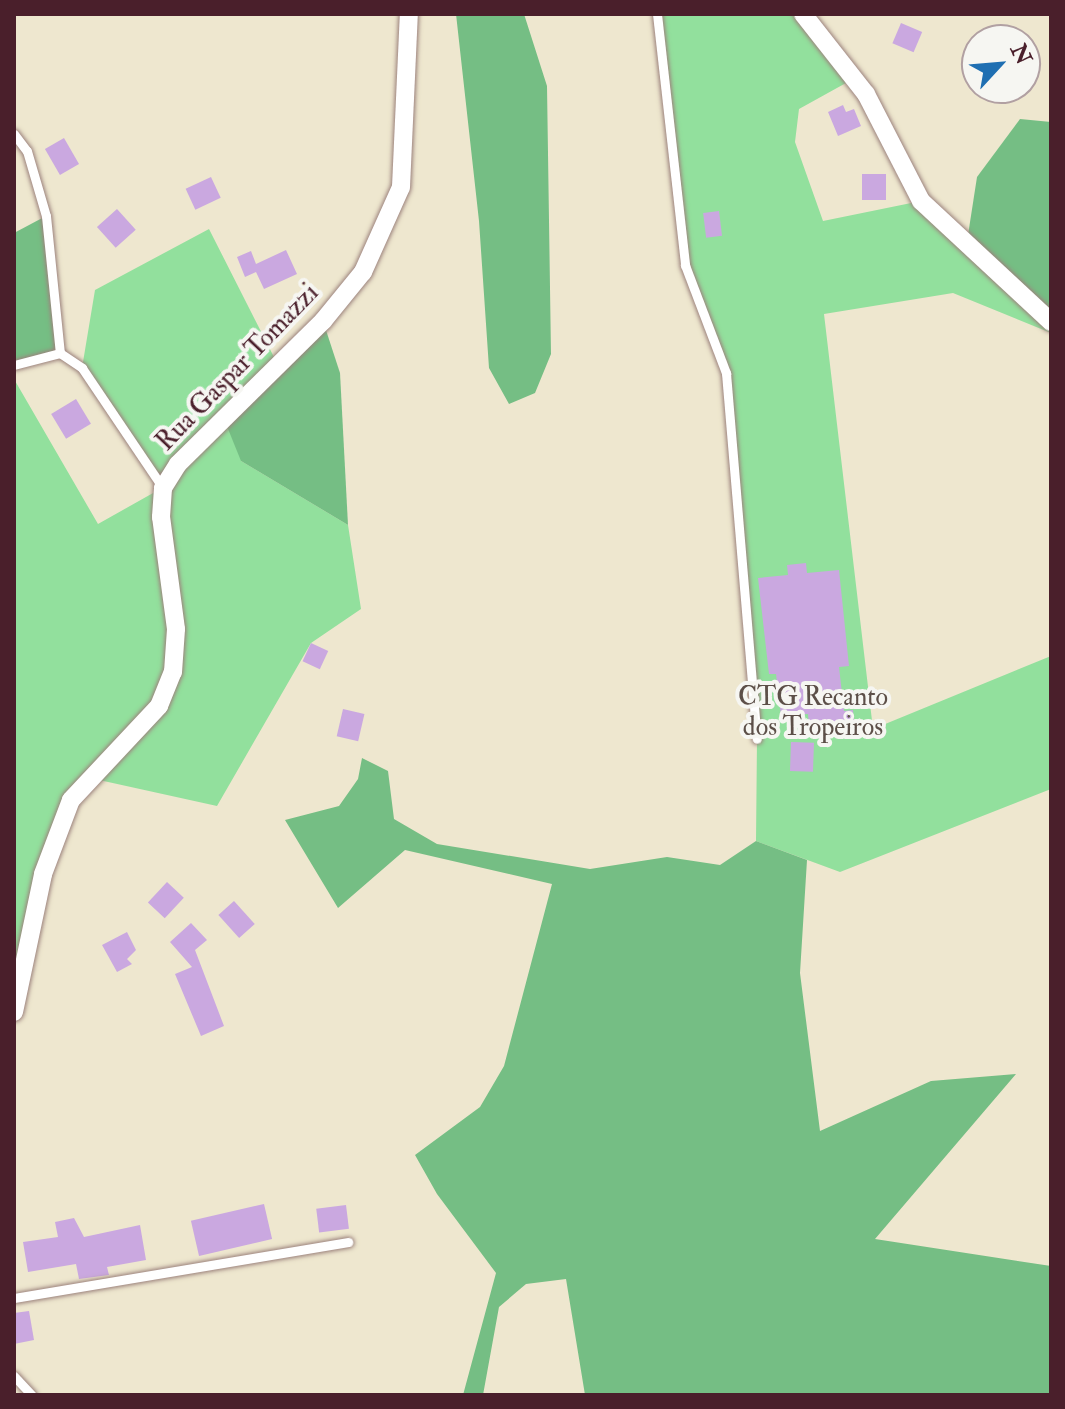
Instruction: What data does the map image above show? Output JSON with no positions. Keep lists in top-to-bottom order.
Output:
{
  "streets": {
    "street": ["Rua Gaspar Tomazzi"]
  },
  "parks": ["CTG Recanto dos Tropeiros"],
  "north": "top right"
}
